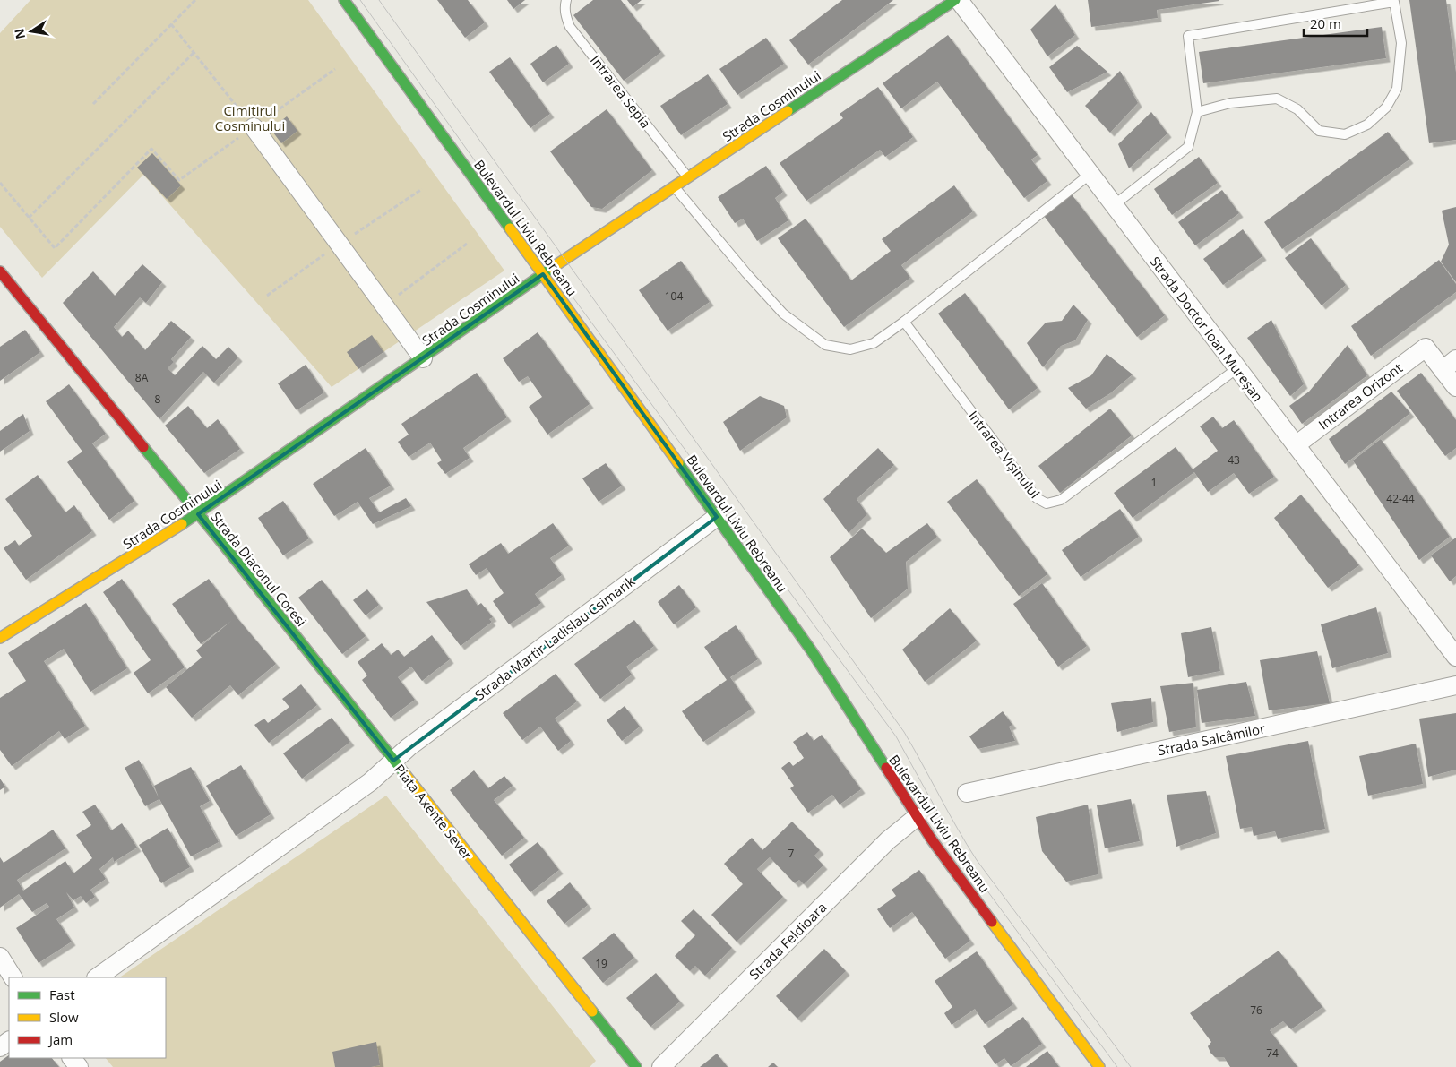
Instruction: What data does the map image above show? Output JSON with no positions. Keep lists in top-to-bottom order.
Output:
{
  "streets": {
    "street": [
      "Strada Cosminului",
      "Bulevardul Liviu Rebreanu",
      "Strada Doctor Ioan Mureșan",
      "Intrarea Orizont",
      "Strada Diaconul Coresi",
      "Strada Martir Ladislau Csimarik",
      "Strada Salcâmilor",
      "Piața Axente Sever",
      "Strada Feldioara"
    ],
    "lane": ["Intrarea Sepia", "Intrarea Vișinului"]
  },
  "crossings": [
    ["Intrarea Sepia", "Strada Cosminului"],
    ["Strada Cosminului", "Bulevardul Liviu Rebreanu"],
    ["Strada Cosminului", "Strada Diaconul Coresi"],
    ["Bulevardul Liviu Rebreanu", "Strada Martir Ladislau Csimarik"],
    ["Bulevardul Liviu Rebreanu", "Strada Feldioara"],
    ["Strada Doctor Ioan Mureșan", "Intrarea Orizont"],
    ["Strada Doctor Ioan Mureșan", "Intrarea Vișinului"],
    ["Strada Diaconul Coresi", "Strada Martir Ladislau Csimarik"],
    ["Strada Diaconul Coresi", "Piața Axente Sever"],
    ["Strada Martir Ladislau Csimarik", "Piața Axente Sever"]
  ],
  "parks": ["Cimitirul Cosminului"],
  "house_numbers": [
    "104",
    "8A",
    "8",
    "43",
    "1",
    "42-44",
    "7",
    "19",
    "76",
    "74"
  ],
  "legend": ["Fast", "Slow", "Jam"],
  "scale_bar": "20 m",
  "north": "left"
}
